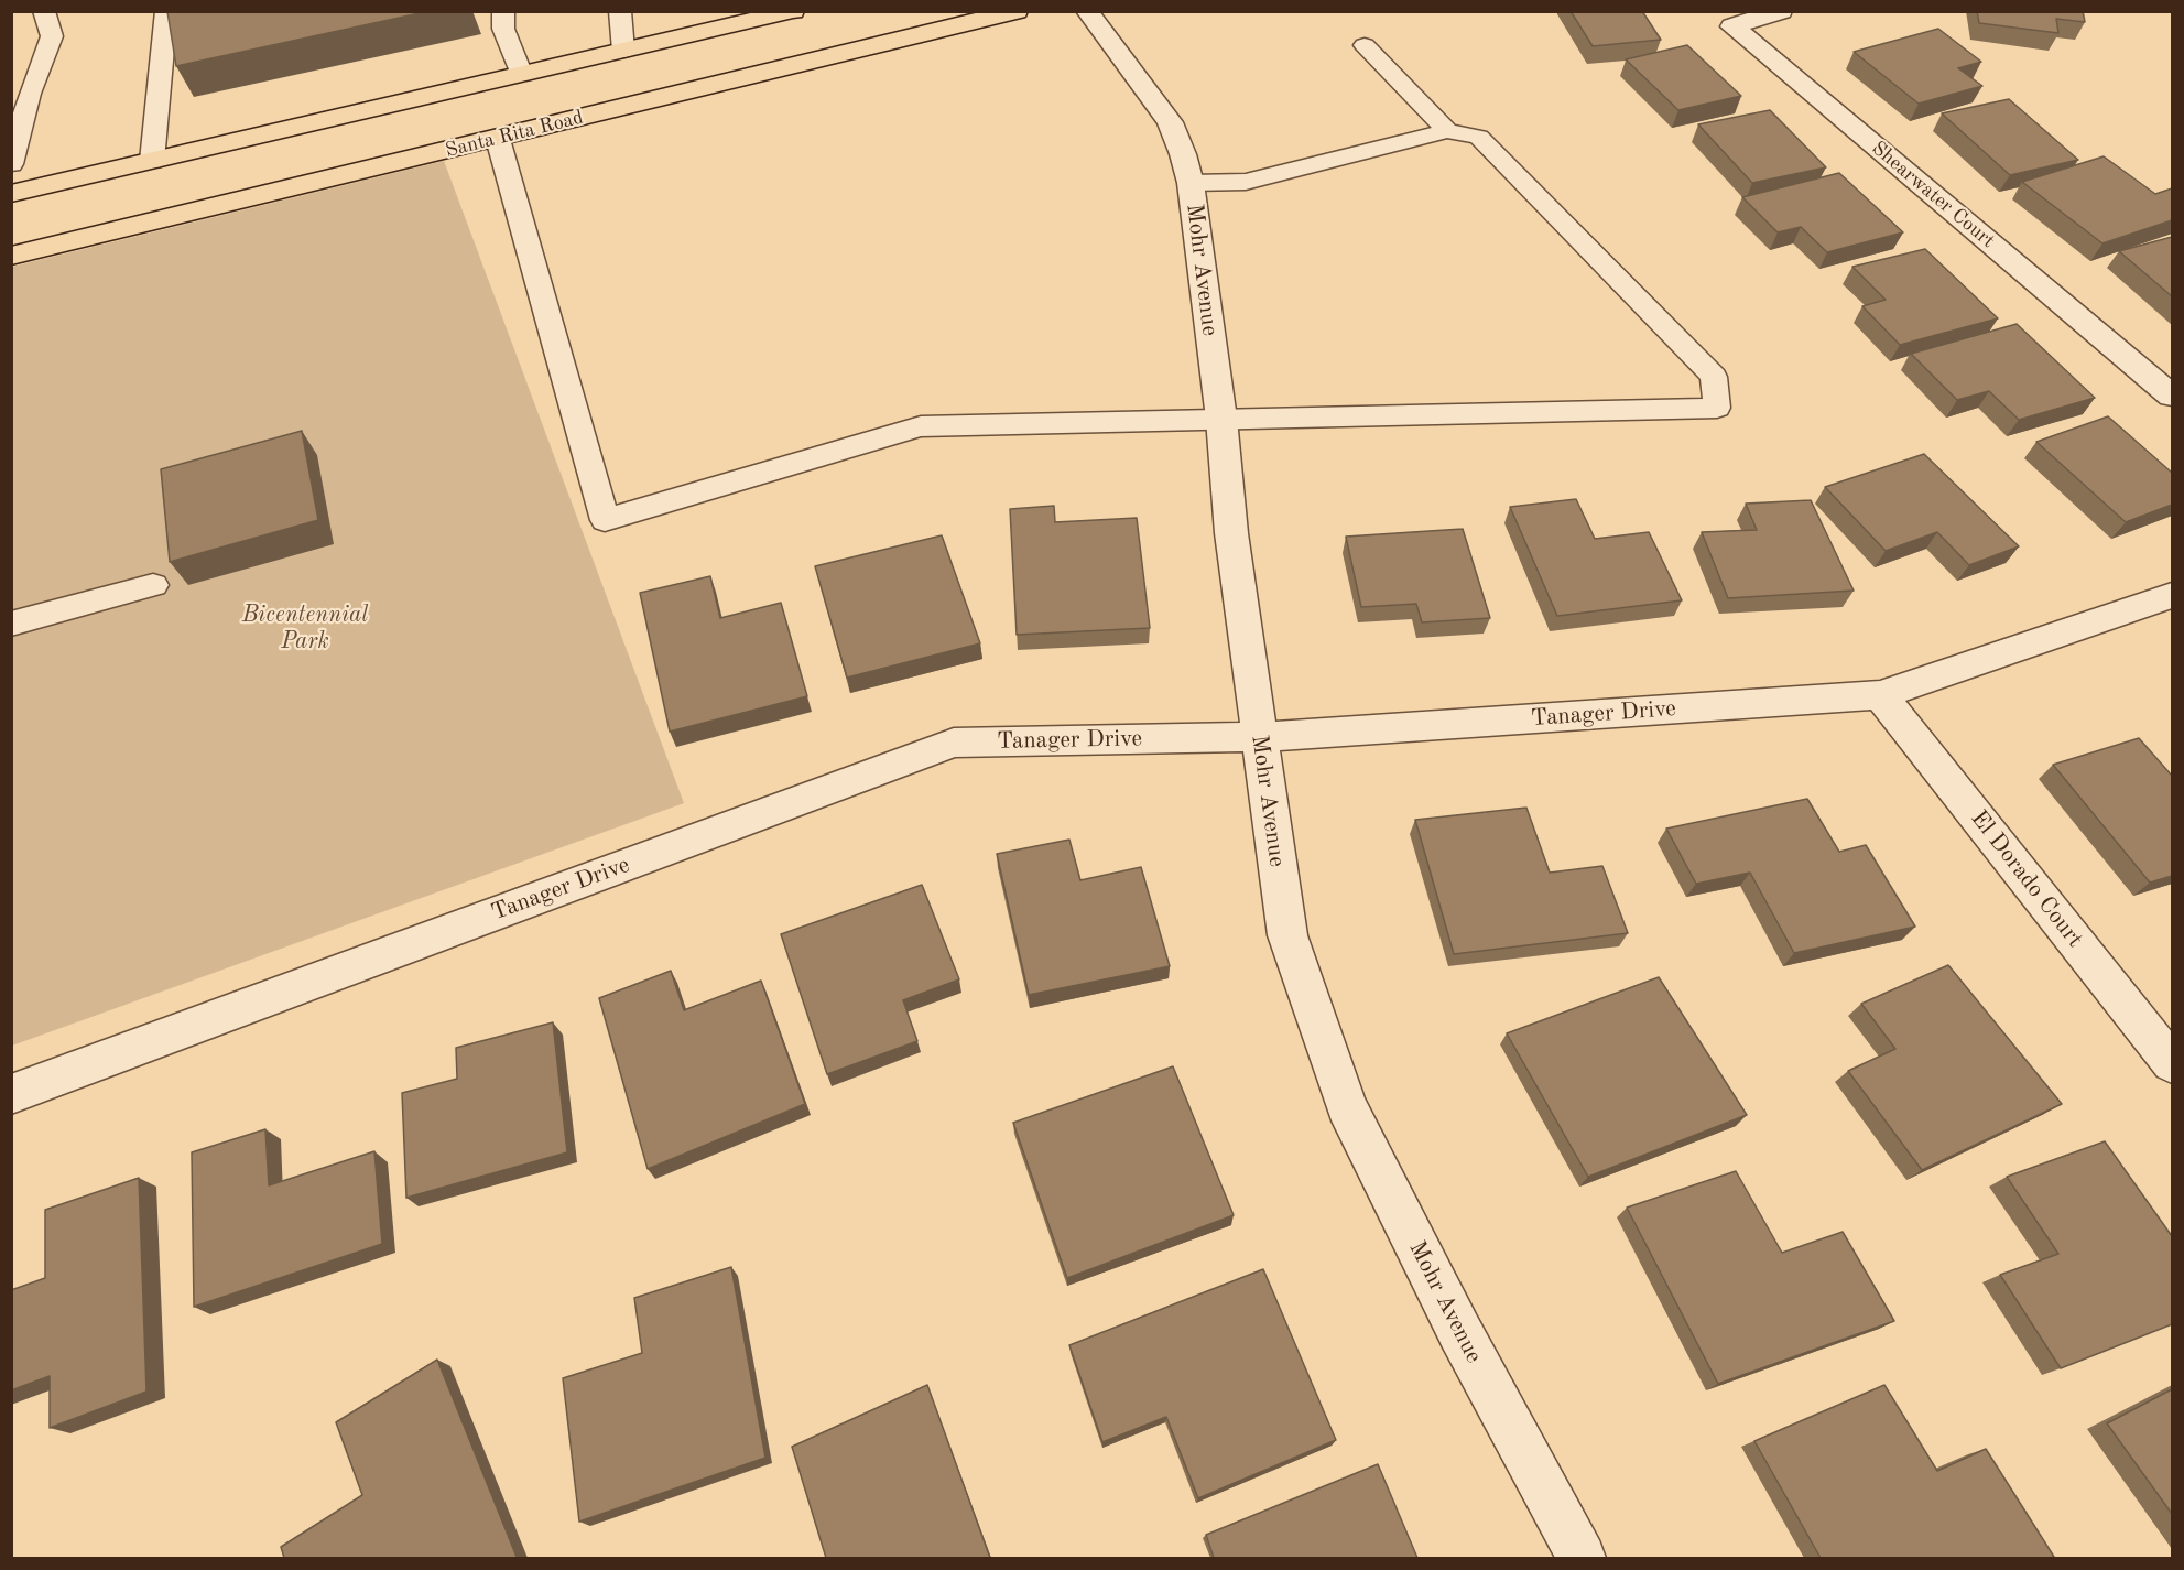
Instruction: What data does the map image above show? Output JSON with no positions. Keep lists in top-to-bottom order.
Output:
{
  "streets": {
    "main road": ["Santa Rita Road"],
    "street": [
      "Shearwater Court",
      "Mohr Avenue",
      "Tanager Drive",
      "El Dorado Court"
    ]
  },
  "crossings": [
    ["Mohr Avenue", "Tanager Drive"],
    ["Tanager Drive", "El Dorado Court"]
  ],
  "parks": ["Bicentennial Park"]
}
